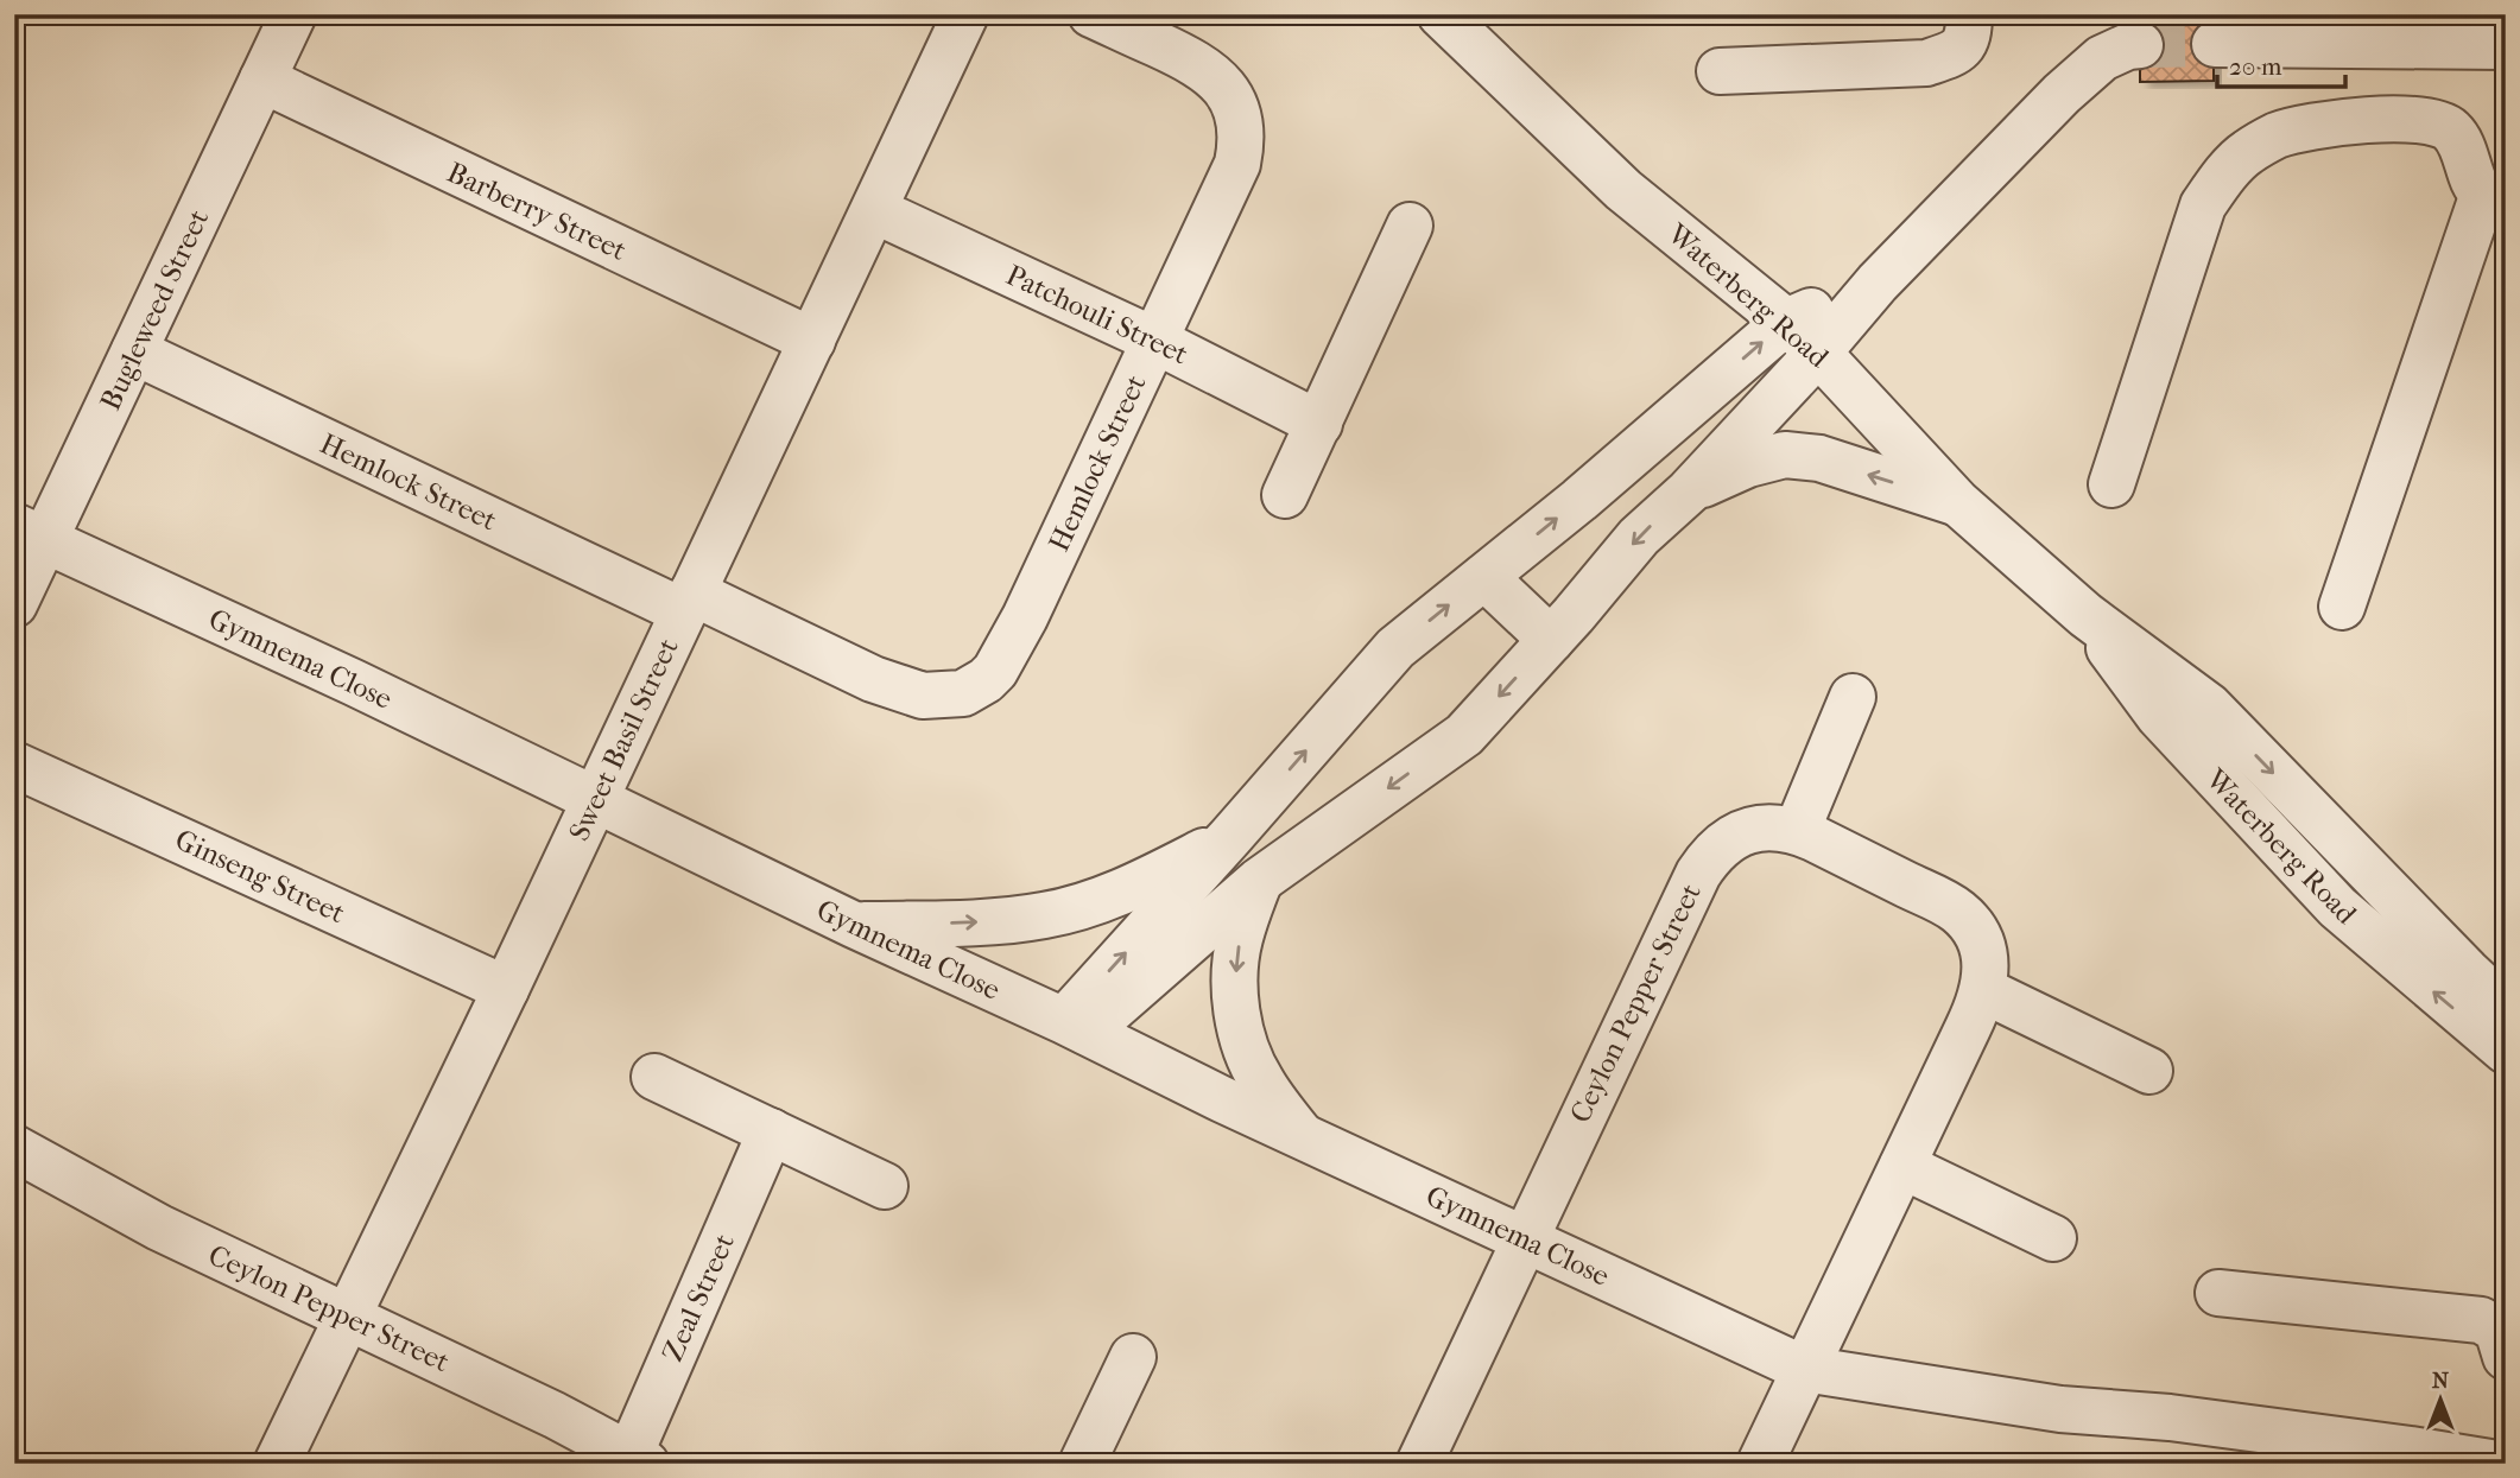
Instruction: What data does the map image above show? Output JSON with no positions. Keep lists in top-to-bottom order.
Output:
{
  "streets": {
    "street": [
      "Barberry Street",
      "Waterberg Road",
      "Bugleweed Street",
      "Patchouli Street",
      "Hemlock Street",
      "Gymnema Close",
      "Sweet Basil Street",
      "Ginseng Street",
      "Ceylon Pepper Street",
      "Zeal Street"
    ]
  },
  "crossings": [
    ["Barberry Street", "Bugleweed Street"],
    ["Barberry Street", "Sweet Basil Street"],
    ["Bugleweed Street", "Hemlock Street"],
    ["Bugleweed Street", "Gymnema Close"],
    ["Patchouli Street", "Hemlock Street"],
    ["Patchouli Street", "Sweet Basil Street"],
    ["Hemlock Street", "Sweet Basil Street"],
    ["Gymnema Close", "Sweet Basil Street"],
    ["Gymnema Close", "Ceylon Pepper Street"],
    ["Sweet Basil Street", "Ginseng Street"],
    ["Sweet Basil Street", "Ceylon Pepper Street"],
    ["Ceylon Pepper Street", "Zeal Street"]
  ],
  "scale_bar": "20 m",
  "north": "top"
}
